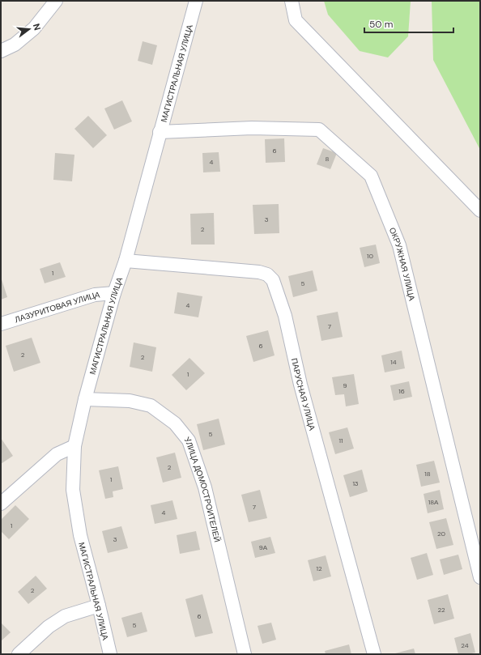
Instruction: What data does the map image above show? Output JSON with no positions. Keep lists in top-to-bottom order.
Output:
{
  "streets": {
    "street": [
      "МАГИСТРАЛЬНАЯ УЛИЦА",
      "ОКРУЖНАЯ УЛИЦА",
      "ЛАЗУРИТОВАЯ УЛИЦА",
      "ПАРУСНАЯ УЛИЦА",
      "УЛИЦА ДОМОСТРОИТЕЛЕЙ"
    ]
  },
  "crossings": [
    ["МАГИСТРАЛЬНАЯ УЛИЦА", "ОКРУЖНАЯ УЛИЦА"],
    ["МАГИСТРАЛЬНАЯ УЛИЦА", "ЛАЗУРИТОВАЯ УЛИЦА"],
    ["МАГИСТРАЛЬНАЯ УЛИЦА", "ПАРУСНАЯ УЛИЦА"],
    ["МАГИСТРАЛЬНАЯ УЛИЦА", "УЛИЦА ДОМОСТРОИТЕЛЕЙ"]
  ],
  "house_numbers": [
    "6",
    "8",
    "4",
    "3",
    "2",
    "10",
    "1",
    "5",
    "4",
    "7",
    "6",
    "2",
    "2",
    "14",
    "1",
    "9",
    "16",
    "5",
    "11",
    "2",
    "18",
    "1",
    "13",
    "18А",
    "7",
    "4",
    "1",
    "20",
    "3",
    "9А",
    "12",
    "2",
    "22",
    "6",
    "5",
    "24"
  ],
  "scale_bar": "50 m",
  "north": "right"
}
